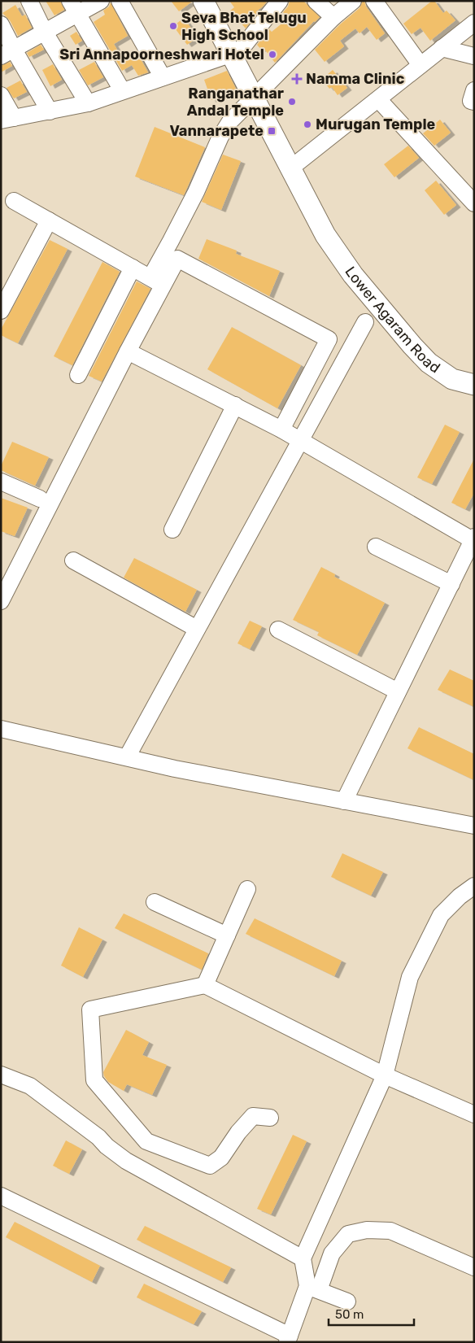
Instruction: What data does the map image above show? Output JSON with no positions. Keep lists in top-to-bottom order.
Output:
{
  "streets": {
    "main road": ["Lower Agaram Road"]
  },
  "places": {
    "other": [
      "Seva Bhat Telugu High School",
      "Sri Annapoorneshwari Hotel",
      "Ranganathar Andal Temple",
      "Murugan Temple"
    ],
    "health": ["Namma Clinic"],
    "transit": ["Vannarapete"]
  },
  "scale_bar": "50 m"
}
